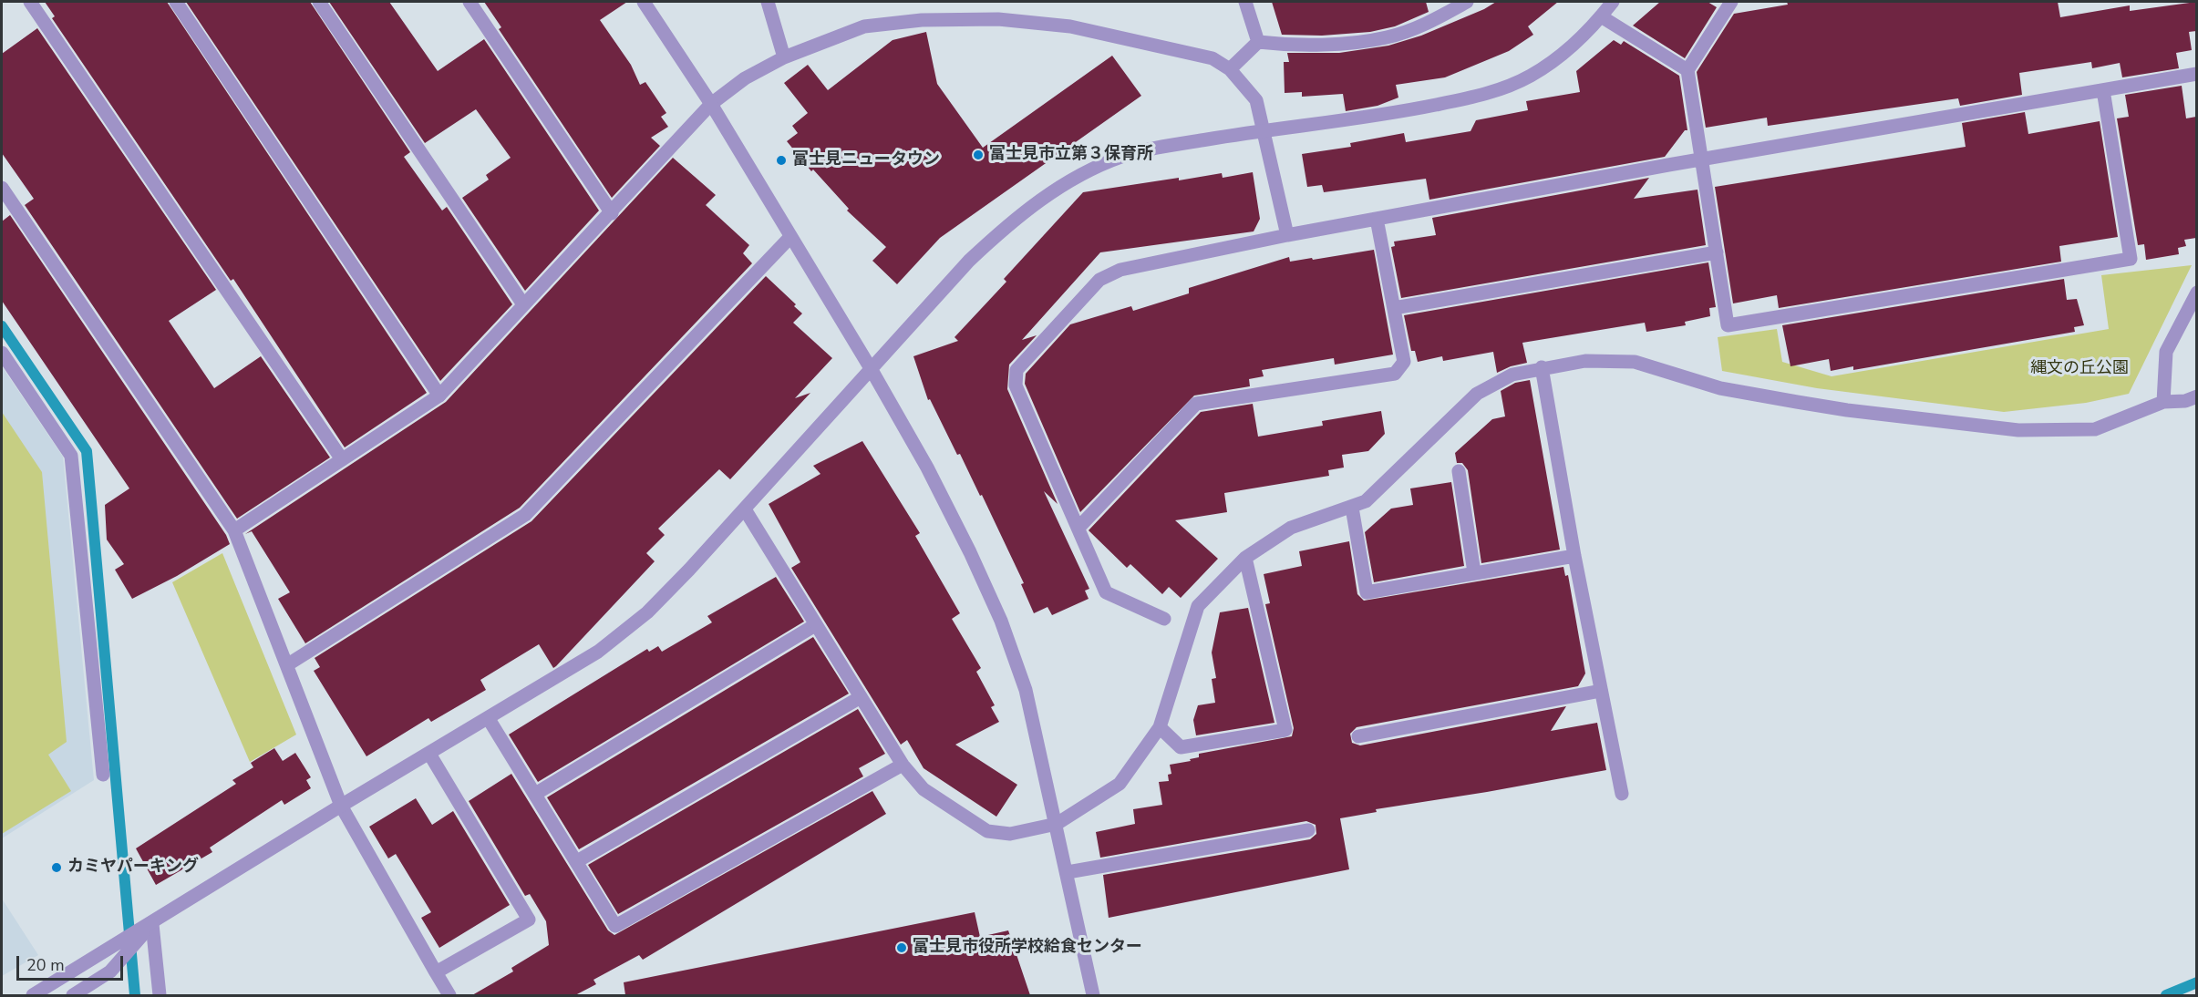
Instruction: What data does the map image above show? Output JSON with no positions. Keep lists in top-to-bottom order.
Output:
{
  "parks": ["縄文の丘公園"],
  "places": [
    "富士見市立第３保育所",
    "富士見ニュータウン",
    "カミヤパーキング",
    "富士見市役所学校給食センター"
  ],
  "scale_bar": "20 m"
}
